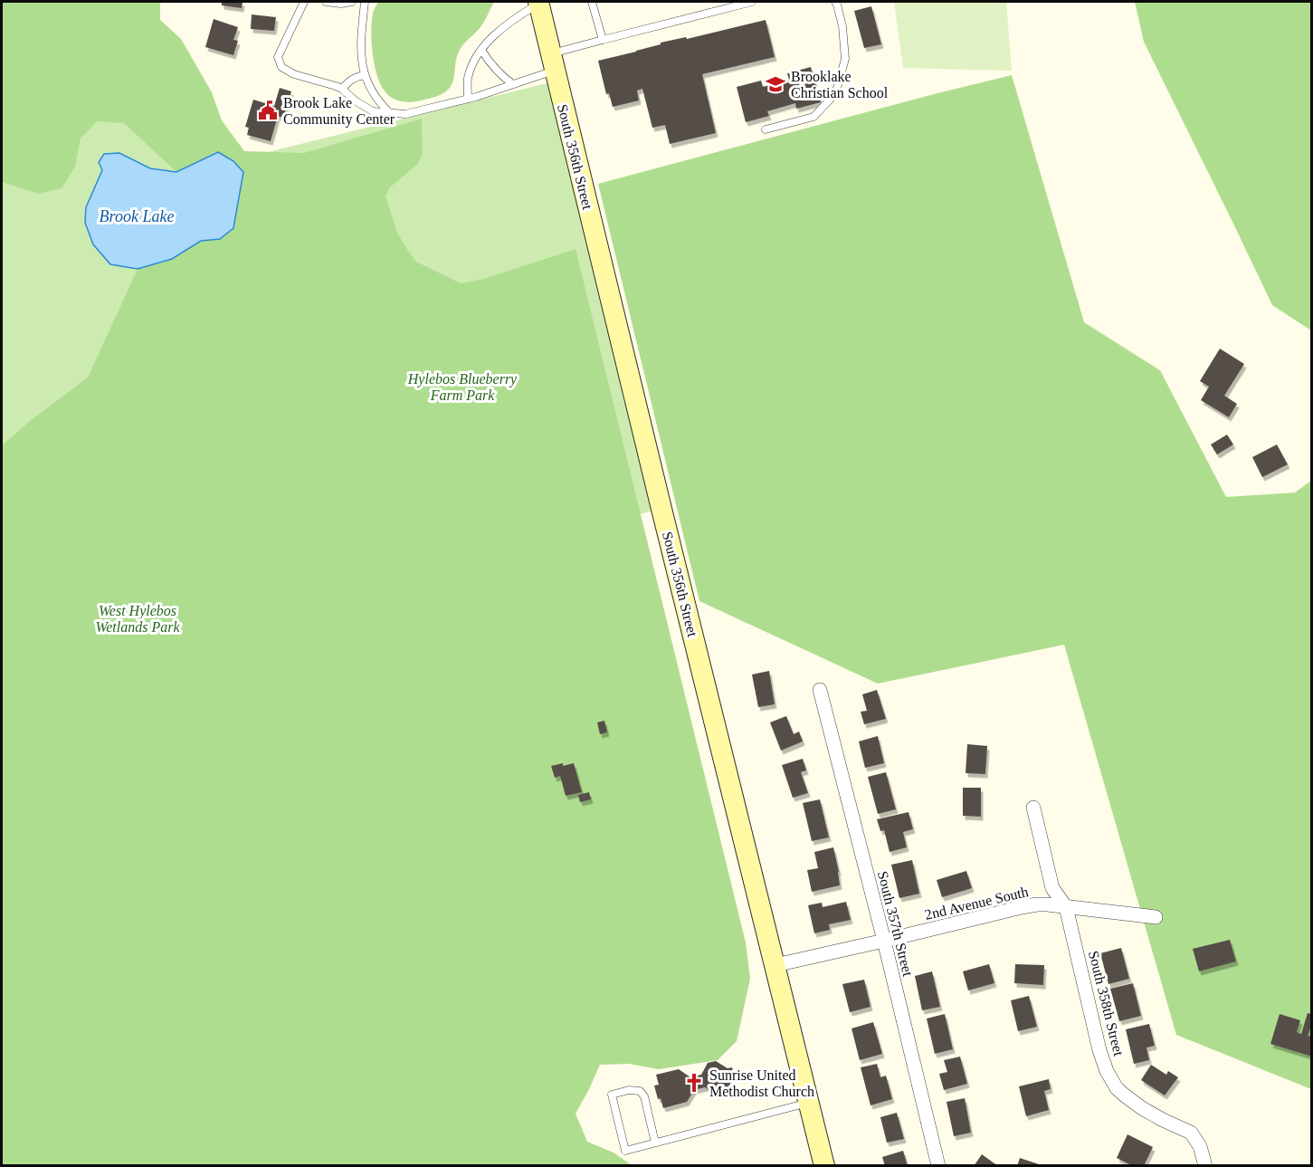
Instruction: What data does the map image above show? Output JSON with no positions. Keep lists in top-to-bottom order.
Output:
{
  "streets": {
    "main road": ["South 356th Street"],
    "street": ["2nd Avenue South", "South 357th Street", "South 358th Street"]
  },
  "crossings": [
    ["South 356th Street", "2nd Avenue South"],
    ["2nd Avenue South", "South 357th Street"],
    ["2nd Avenue South", "South 358th Street"]
  ],
  "water": ["Brook Lake"],
  "parks": ["Hylebos Blueberry Farm Park", "West Hylebos Wetlands Park"],
  "places": {
    "school or university": ["Brooklake Christian School"],
    "public building": ["Brook Lake Community Center"],
    "church": ["Sunrise United Methodist Church"]
  }
}
